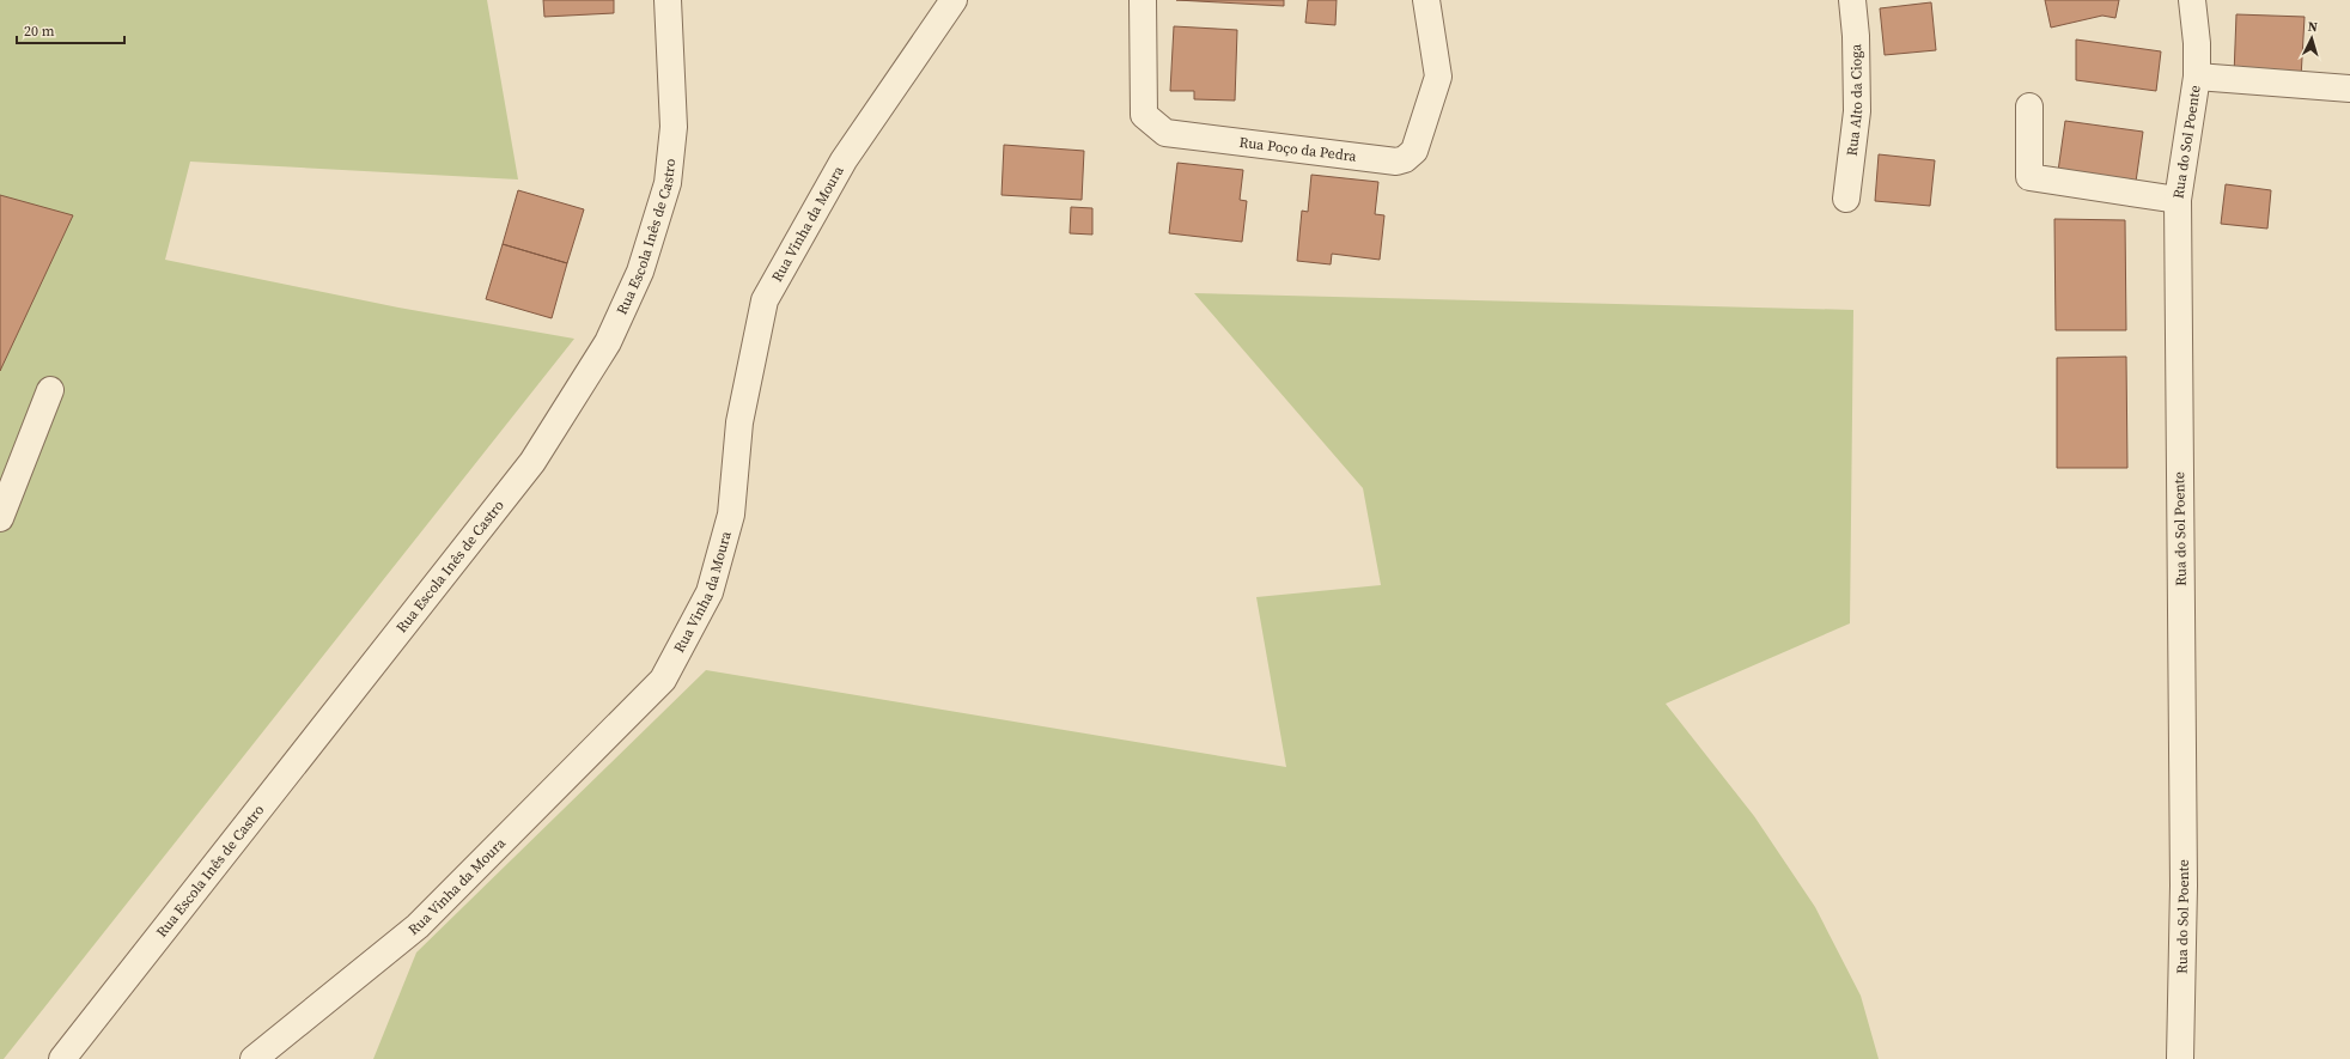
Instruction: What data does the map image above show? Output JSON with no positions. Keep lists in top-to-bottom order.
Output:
{
  "streets": {
    "street": [
      "Rua Alto da Cioga",
      "Rua do Sol Poente",
      "Rua Poço da Pedra",
      "Rua Vinha da Moura",
      "Rua Escola Inês de Castro"
    ]
  },
  "scale_bar": "20 m",
  "north": "top"
}
